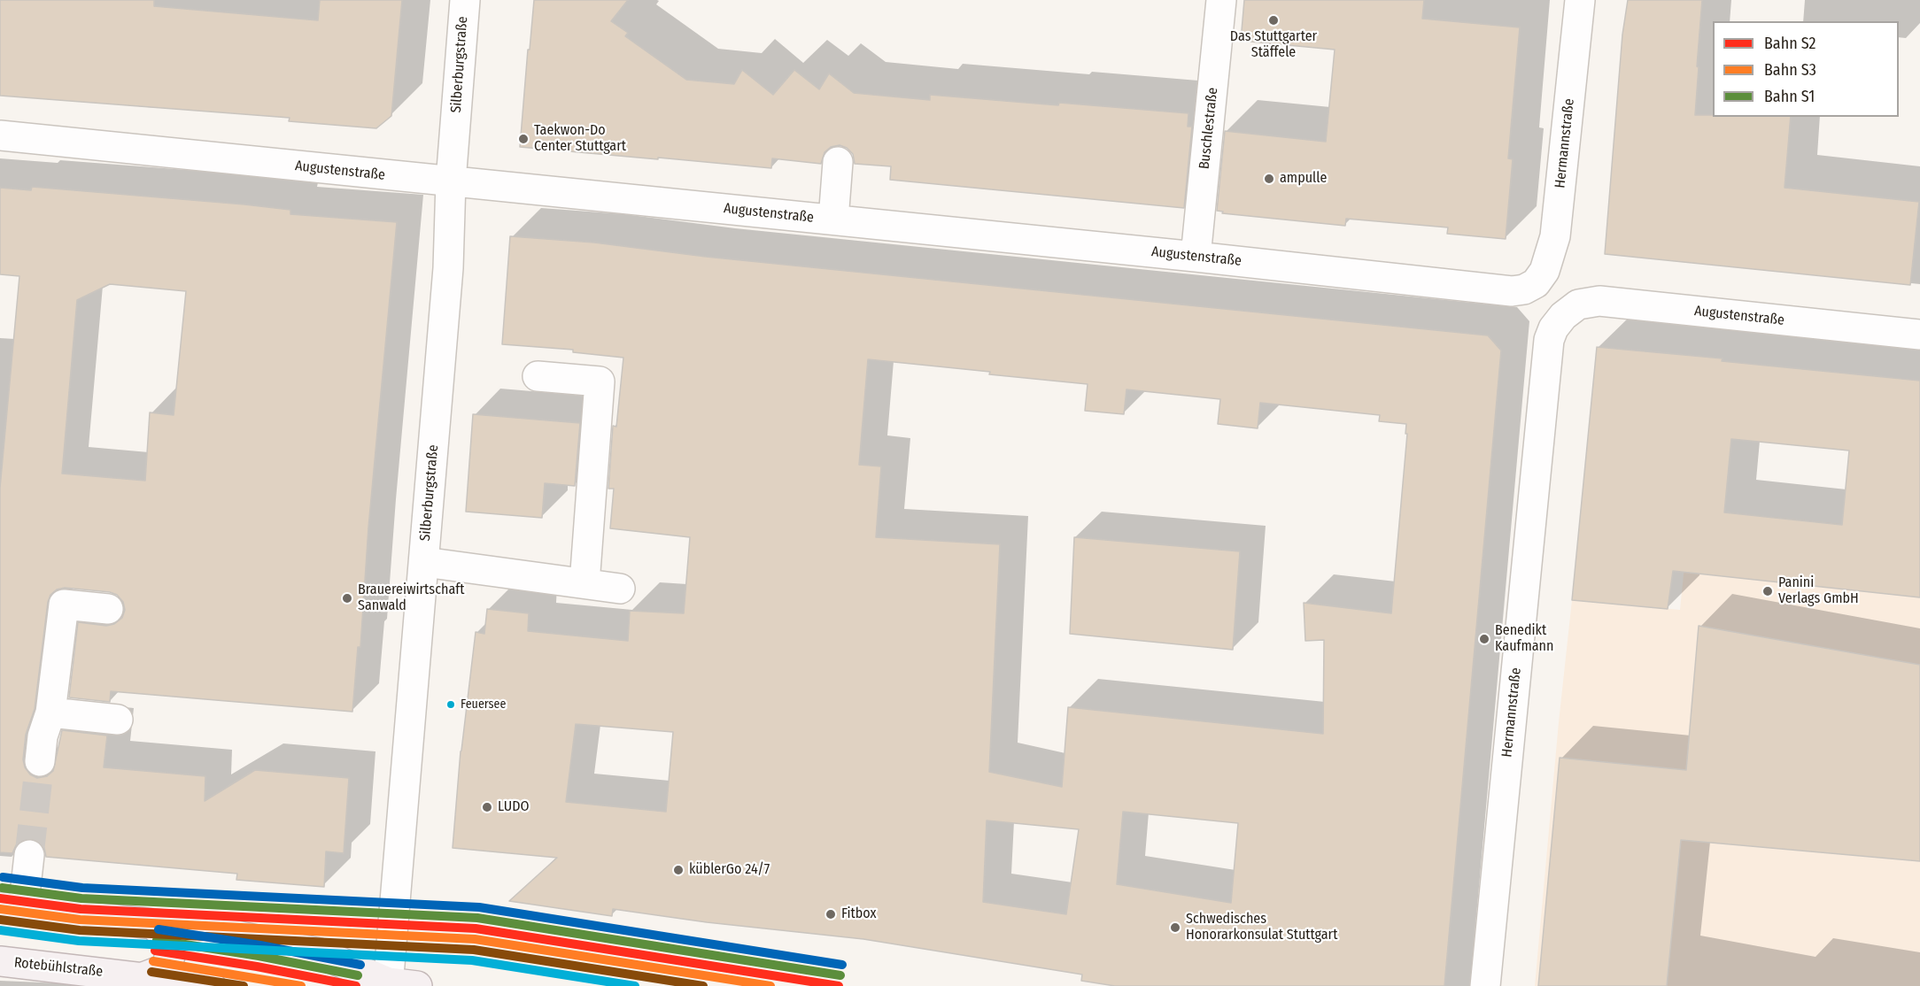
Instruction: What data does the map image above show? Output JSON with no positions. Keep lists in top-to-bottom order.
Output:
{
  "streets": {
    "main road": ["Rotebühlstraße"],
    "street": [
      "Silberburgstraße",
      "Buschlestraße",
      "Hermannstraße",
      "Augustenstraße"
    ]
  },
  "crossings": [
    ["Silberburgstraße", "Augustenstraße"],
    ["Buschlestraße", "Augustenstraße"],
    ["Hermannstraße", "Augustenstraße"]
  ],
  "places": [
    "Das Stuttgarter Stäffele",
    "Taekwon-Do Center Stuttgart",
    "ampulle",
    "Panini Verlags GmbH",
    "Brauereiwirtschaft Sanwald",
    "Benedikt Kaufmann",
    "Feuersee",
    "LUDO",
    "küblerGo 24/7",
    "Fitbox",
    "Schwedisches Honorarkonsulat Stuttgart"
  ],
  "lines": ["rail line S1", "rail line S2", "rail line S3"],
  "legend": ["Bahn S2", "Bahn S3", "Bahn S1"]
}
